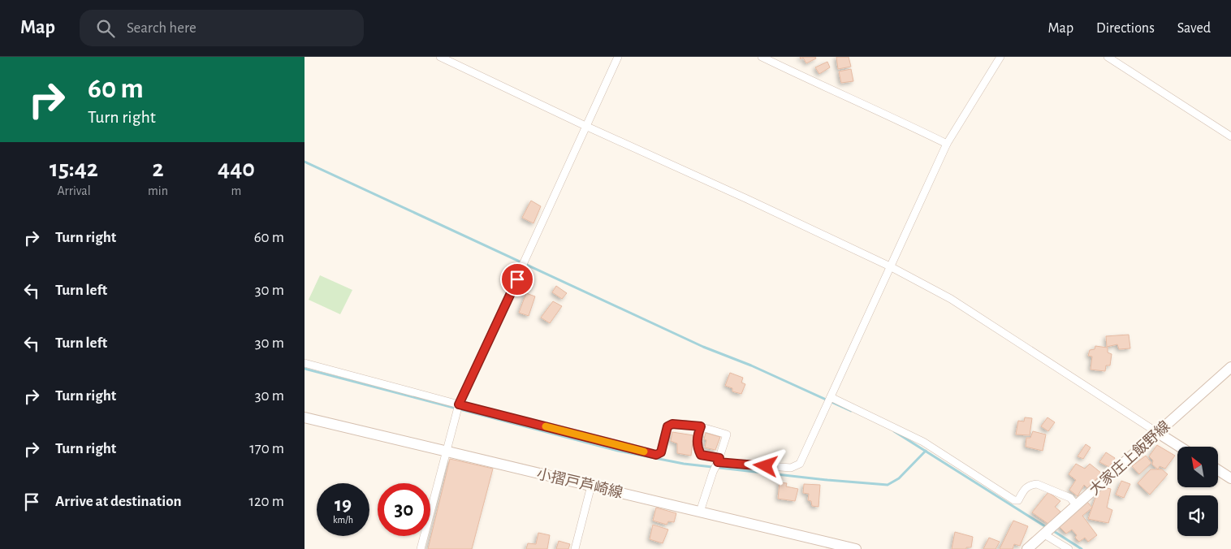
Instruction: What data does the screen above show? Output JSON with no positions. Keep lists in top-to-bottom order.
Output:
{
  "streets": {
    "main road": ["大家庄上飯野線", "小摺戸芦崎線"]
  },
  "north": "top left",
  "page": {
    "header": "Map",
    "search": "Search here",
    "nav": ["Map", "Directions", "Saved"],
    "turn": ["60 m", "Turn right"],
    "eta": [
      "15:42",
      "Arrival",
      "2",
      "min",
      "440",
      "m"
    ],
    "list": [
      {
        "name": "Turn right",
        "value": "60 m"
      },
      {
        "name": "Turn left",
        "value": "30 m"
      },
      {
        "name": "Turn left",
        "value": "30 m"
      },
      {
        "name": "Turn right",
        "value": "30 m"
      },
      {
        "name": "Turn right",
        "value": "170 m"
      },
      {
        "name": "Arrive at destination",
        "value": "120 m"
      }
    ],
    "speed": "19 km/h",
    "limit": "30"
  }
}
